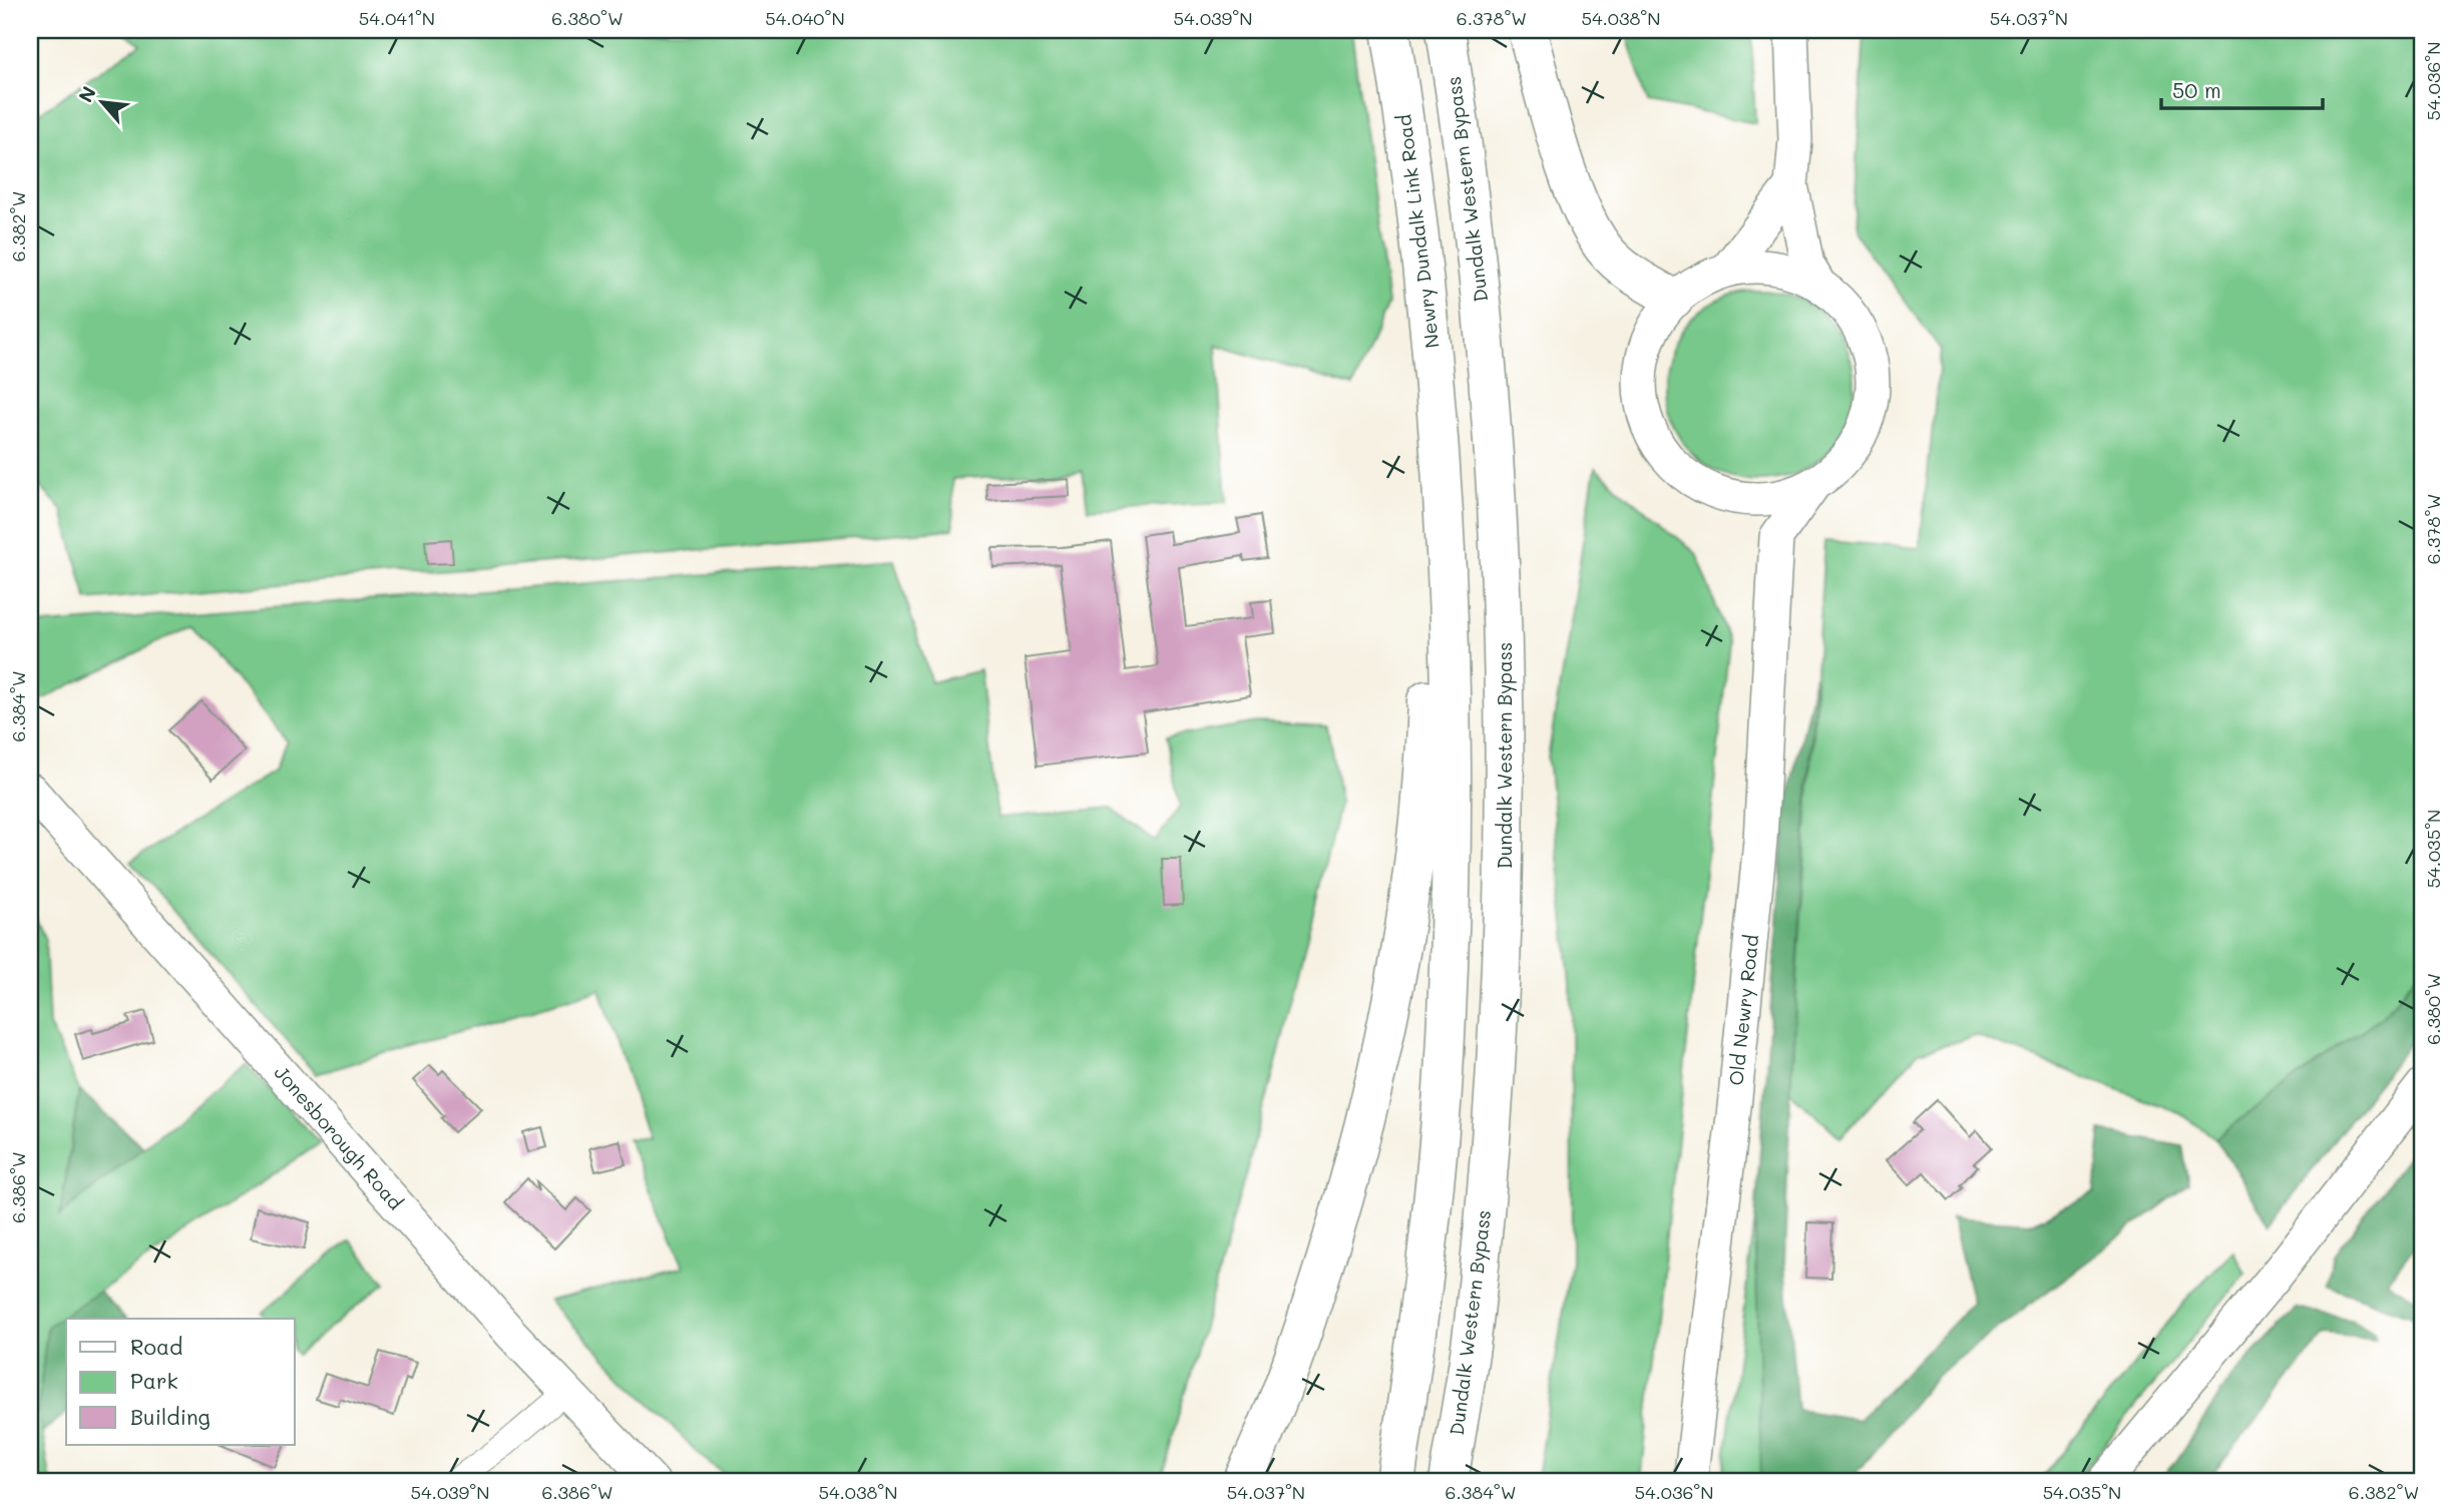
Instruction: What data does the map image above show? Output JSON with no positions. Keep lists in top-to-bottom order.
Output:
{
  "streets": {
    "highway": ["Dundalk Western Bypass", "Newry Dundalk Link Road"],
    "main road": ["Old Newry Road", "Jonesborough Road"]
  },
  "legend": ["Road", "Park", "Building"],
  "scale_bar": "50 m",
  "north": "top left",
  "coordinates": [
    "54.041°N",
    "6.380°W",
    "54.040°N",
    "54.039°N",
    "6.378°W",
    "54.038°N",
    "54.037°N",
    "54.036°N",
    "6.382°W",
    "6.384°W",
    "54.035°N",
    "6.386°W"
  ]
}
